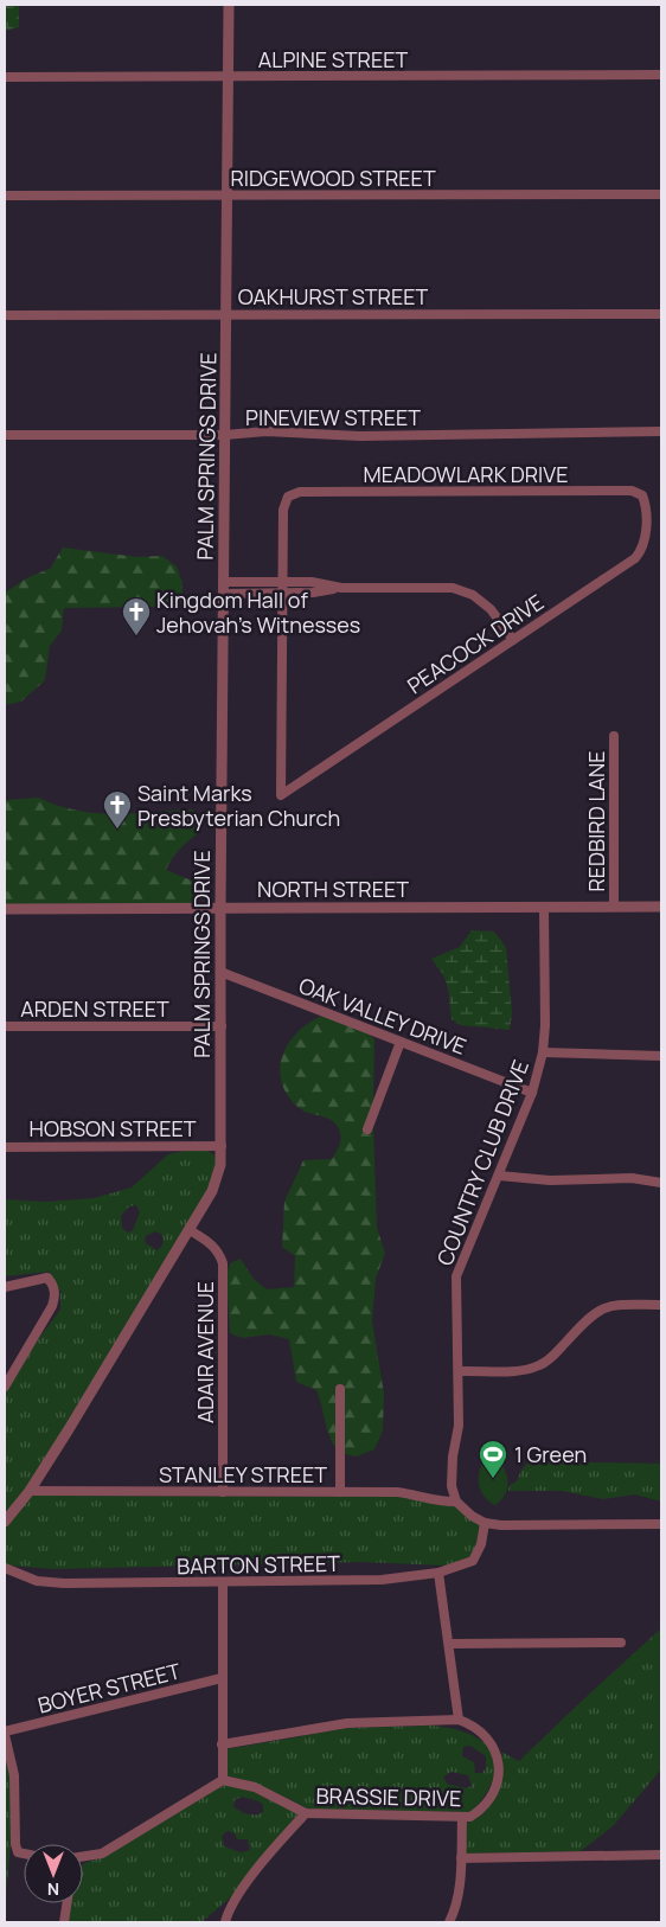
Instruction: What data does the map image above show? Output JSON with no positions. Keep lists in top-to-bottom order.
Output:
{
  "streets": {
    "street": [
      "ALPINE STREET",
      "RIDGEWOOD STREET",
      "OAKHURST STREET",
      "PINEVIEW STREET",
      "PALM SPRINGS DRIVE",
      "MEADOWLARK DRIVE",
      "PEACOCK DRIVE",
      "REDBIRD LANE",
      "NORTH STREET",
      "ARDEN STREET",
      "OAK VALLEY DRIVE",
      "HOBSON STREET",
      "COUNTRY CLUB DRIVE",
      "ADAIR AVENUE",
      "STANLEY STREET",
      "BARTON STREET",
      "BOYER STREET",
      "BRASSIE DRIVE"
    ]
  },
  "crossings": [
    ["ALPINE STREET", "PALM SPRINGS DRIVE"],
    ["RIDGEWOOD STREET", "PALM SPRINGS DRIVE"],
    ["OAKHURST STREET", "PALM SPRINGS DRIVE"],
    ["PINEVIEW STREET", "PALM SPRINGS DRIVE"],
    ["PALM SPRINGS DRIVE", "NORTH STREET"],
    ["PALM SPRINGS DRIVE", "ARDEN STREET"],
    ["PALM SPRINGS DRIVE", "OAK VALLEY DRIVE"],
    ["PALM SPRINGS DRIVE", "HOBSON STREET"],
    ["PALM SPRINGS DRIVE", "ADAIR AVENUE"],
    ["PALM SPRINGS DRIVE", "STANLEY STREET"],
    ["MEADOWLARK DRIVE", "PEACOCK DRIVE"],
    ["REDBIRD LANE", "NORTH STREET"],
    ["NORTH STREET", "COUNTRY CLUB DRIVE"],
    ["OAK VALLEY DRIVE", "COUNTRY CLUB DRIVE"],
    ["COUNTRY CLUB DRIVE", "STANLEY STREET"],
    ["ADAIR AVENUE", "STANLEY STREET"]
  ],
  "places": {
    "church": ["Kingdom Hall of Jehovah's Witnesses", "Saint Marks Presbyterian Church"],
    "sports": ["1 Green"]
  },
  "north": "bottom"
}
